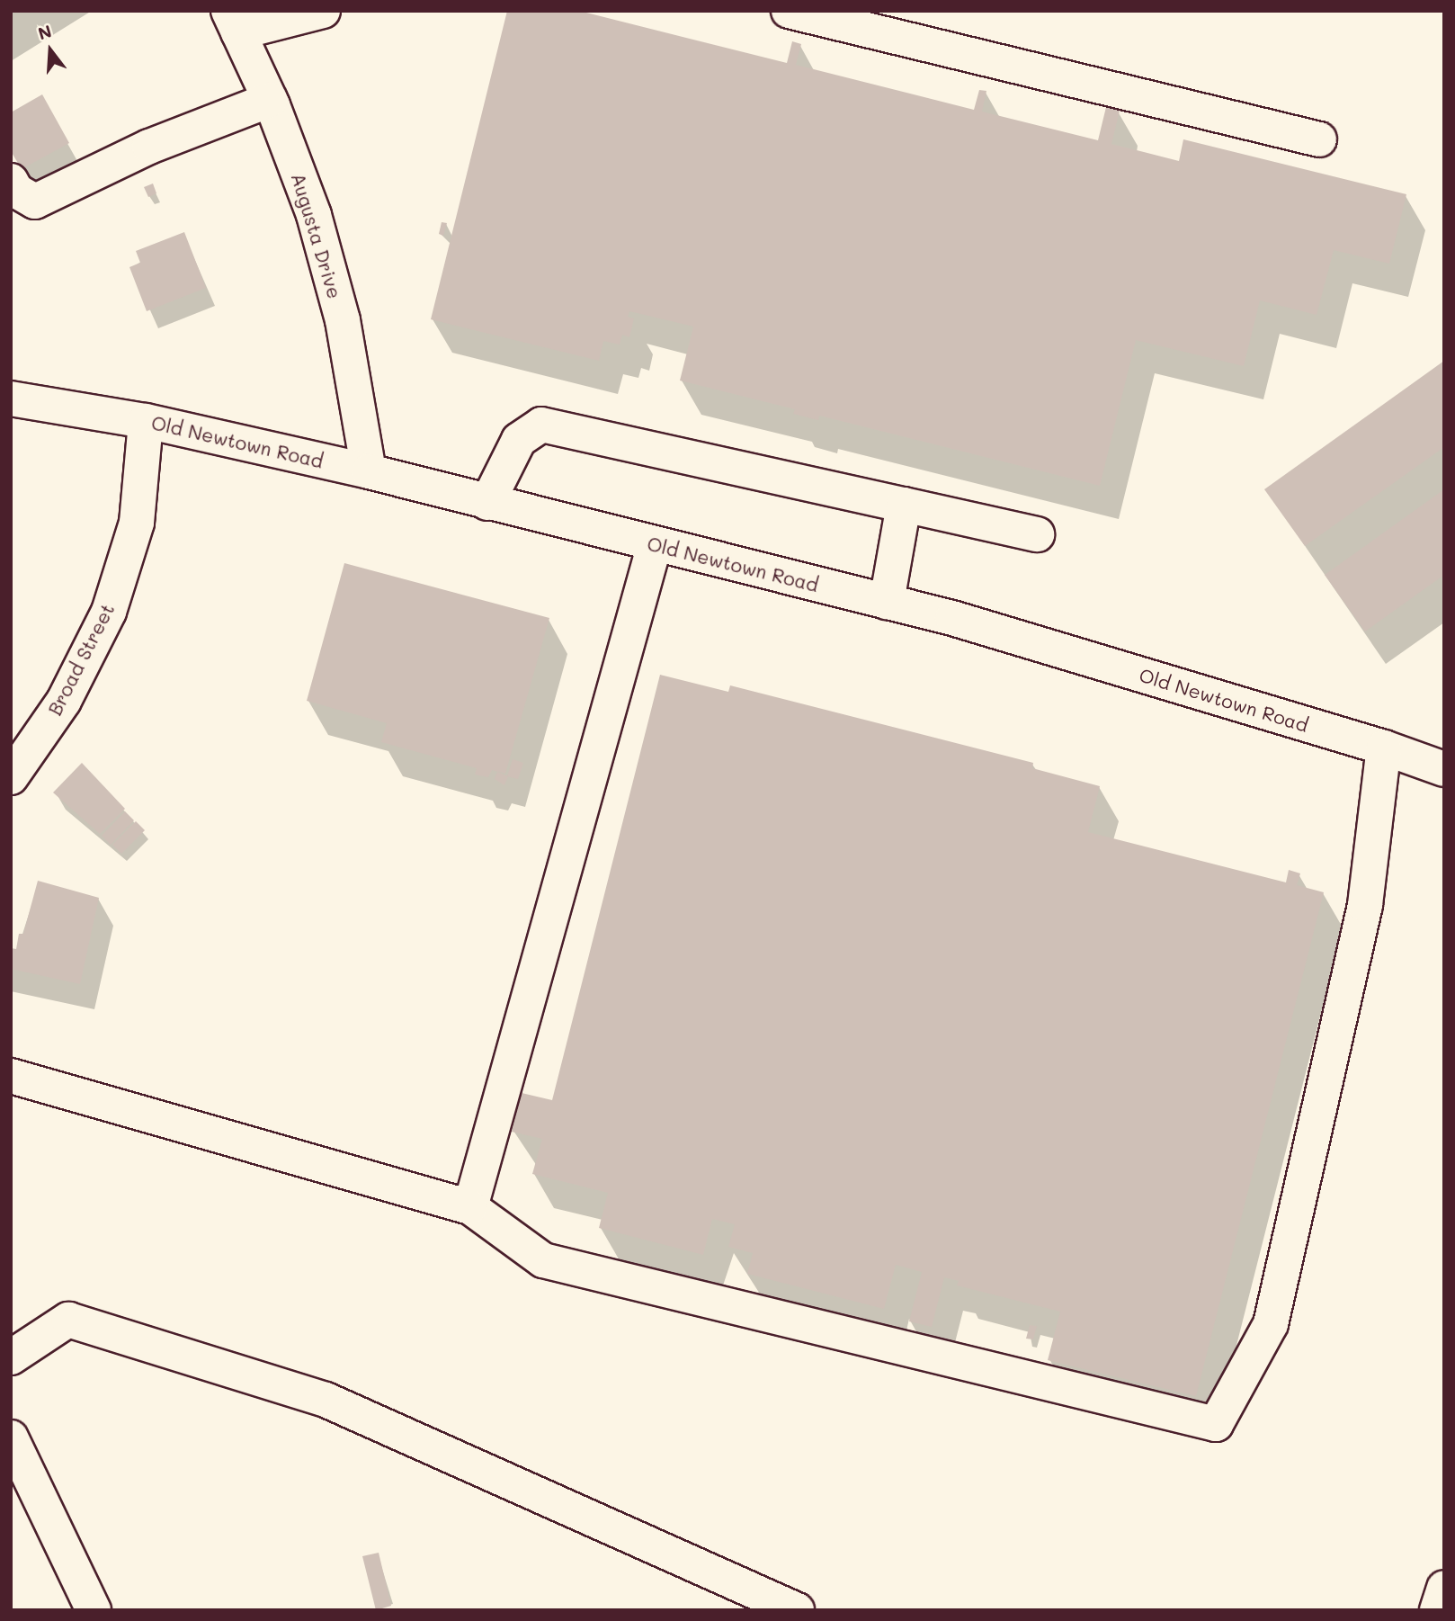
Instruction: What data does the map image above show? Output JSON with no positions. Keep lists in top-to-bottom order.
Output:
{
  "streets": {
    "street": ["Augusta Drive", "Old Newtown Road", "Broad Street"]
  },
  "crossings": [
    ["Augusta Drive", "Old Newtown Road"],
    ["Old Newtown Road", "Broad Street"]
  ],
  "north": "top"
}
